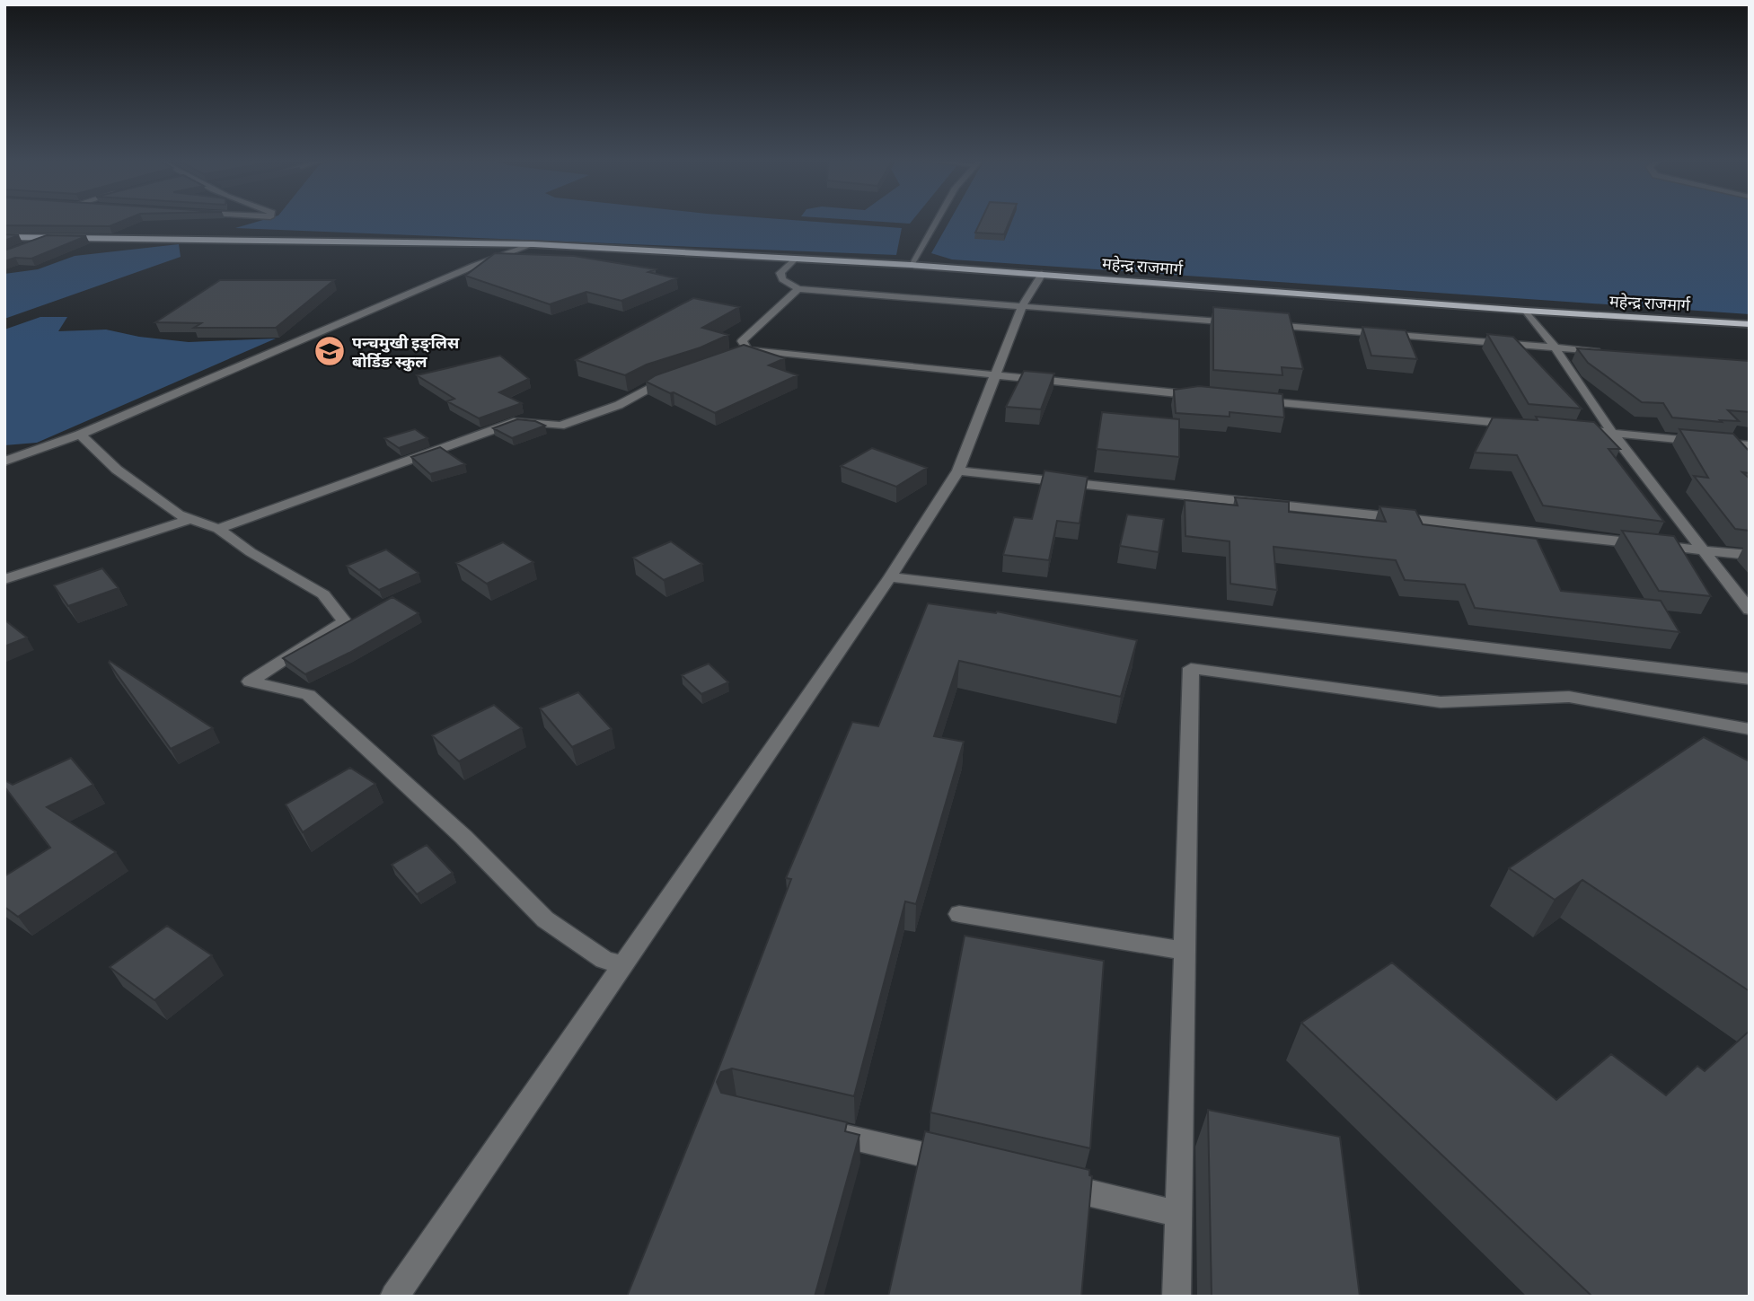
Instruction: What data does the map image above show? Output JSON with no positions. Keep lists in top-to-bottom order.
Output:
{
  "streets": {
    "highway": ["महेन्द्र राजमार्ग"]
  },
  "places": {
    "school or university": ["पन्चमुखी इङ्लिस बोर्डिङ स्कुल"]
  }
}
